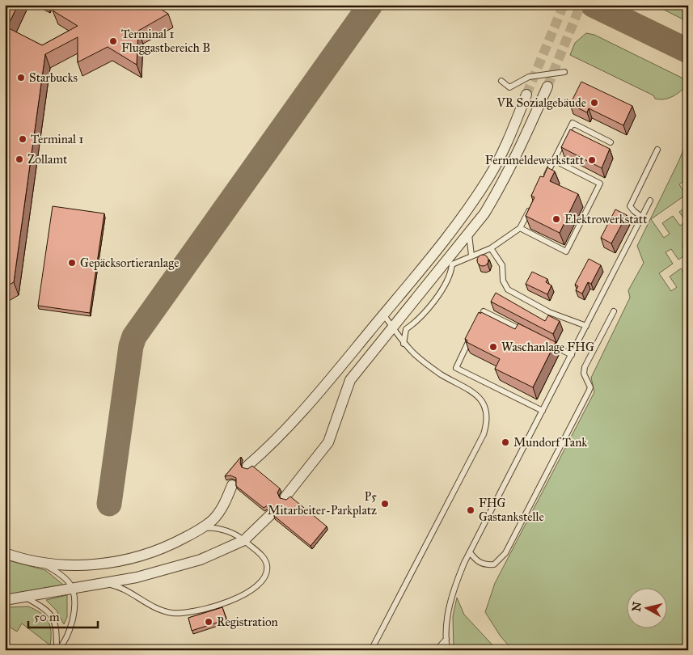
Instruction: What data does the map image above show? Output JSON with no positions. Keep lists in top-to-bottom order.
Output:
{
  "places": [
    "Terminal 1 Fluggastbereich B",
    "Starbucks",
    "VR Sozialgebäude",
    "Terminal 1",
    "Zollamt",
    "Fernmeldewerkstatt",
    "Elektrowerkstatt",
    "Gepäcksortieranlage",
    "Waschanlage FHG",
    "Mundorf Tank",
    "P5 Mitarbeiter-Parkplatz",
    "FHG Gastankstelle",
    "Registration"
  ],
  "scale_bar": "50 m",
  "north": "left"
}
